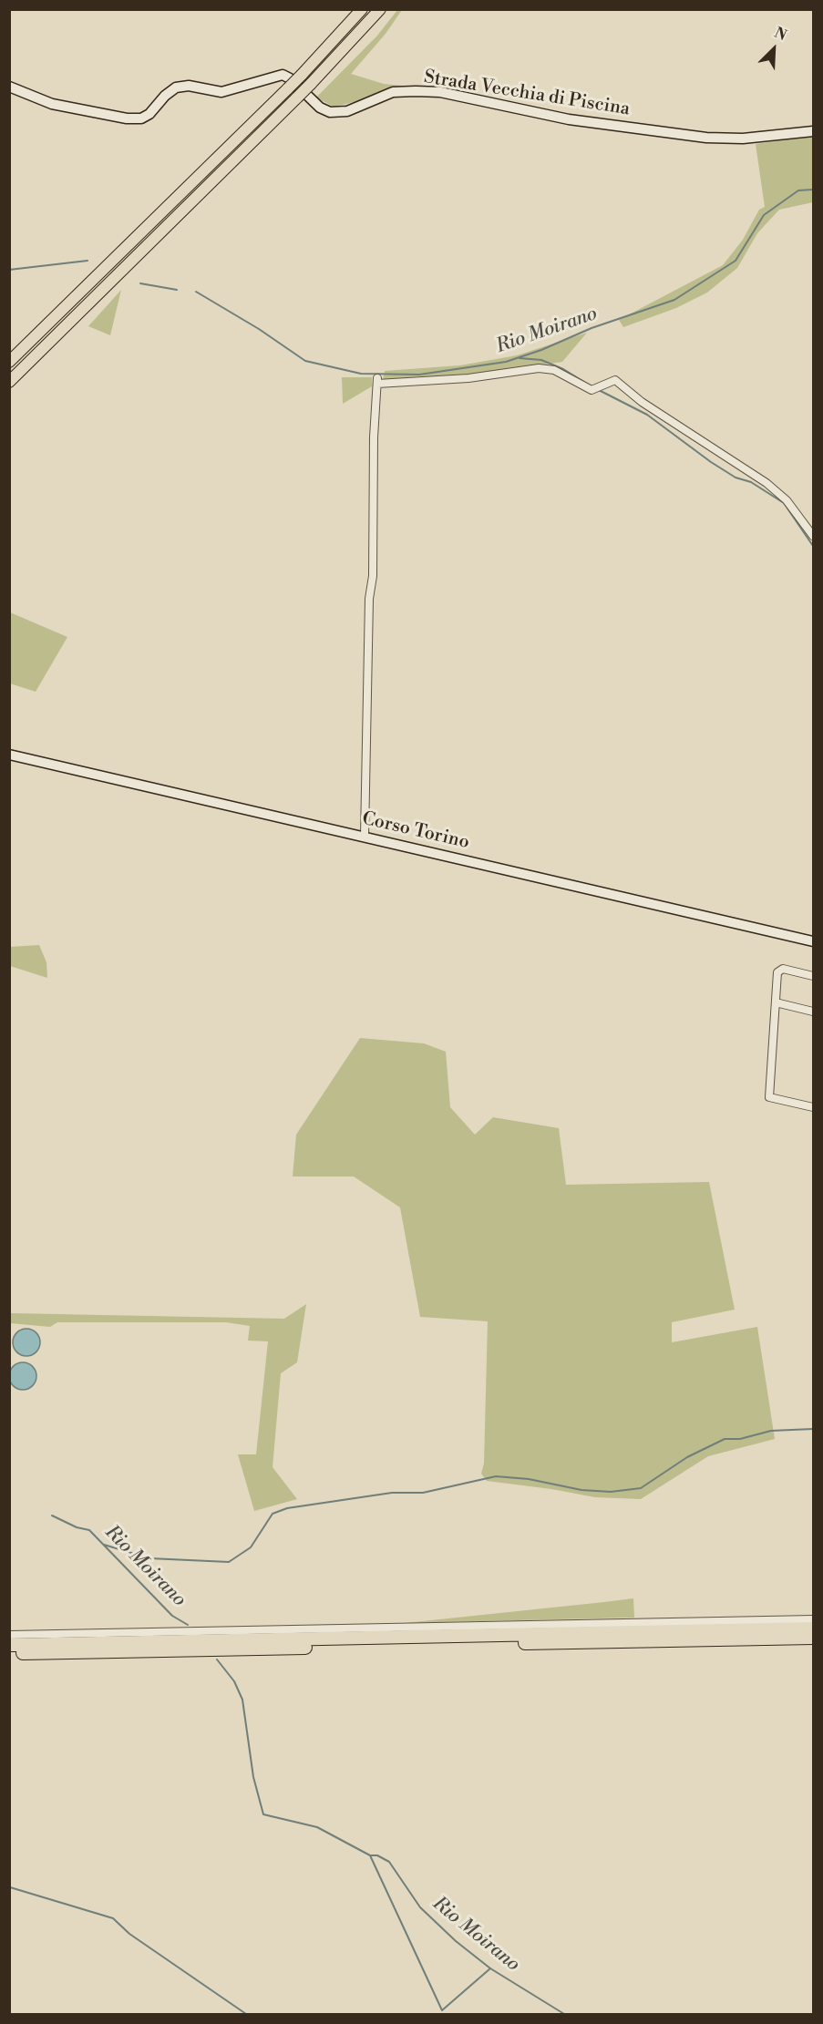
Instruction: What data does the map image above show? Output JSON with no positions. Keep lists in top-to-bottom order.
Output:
{
  "streets": {
    "street": ["Strada Vecchia di Piscina", "Corso Torino"]
  },
  "water": ["Rio Moirano"],
  "north": "top right"
}
